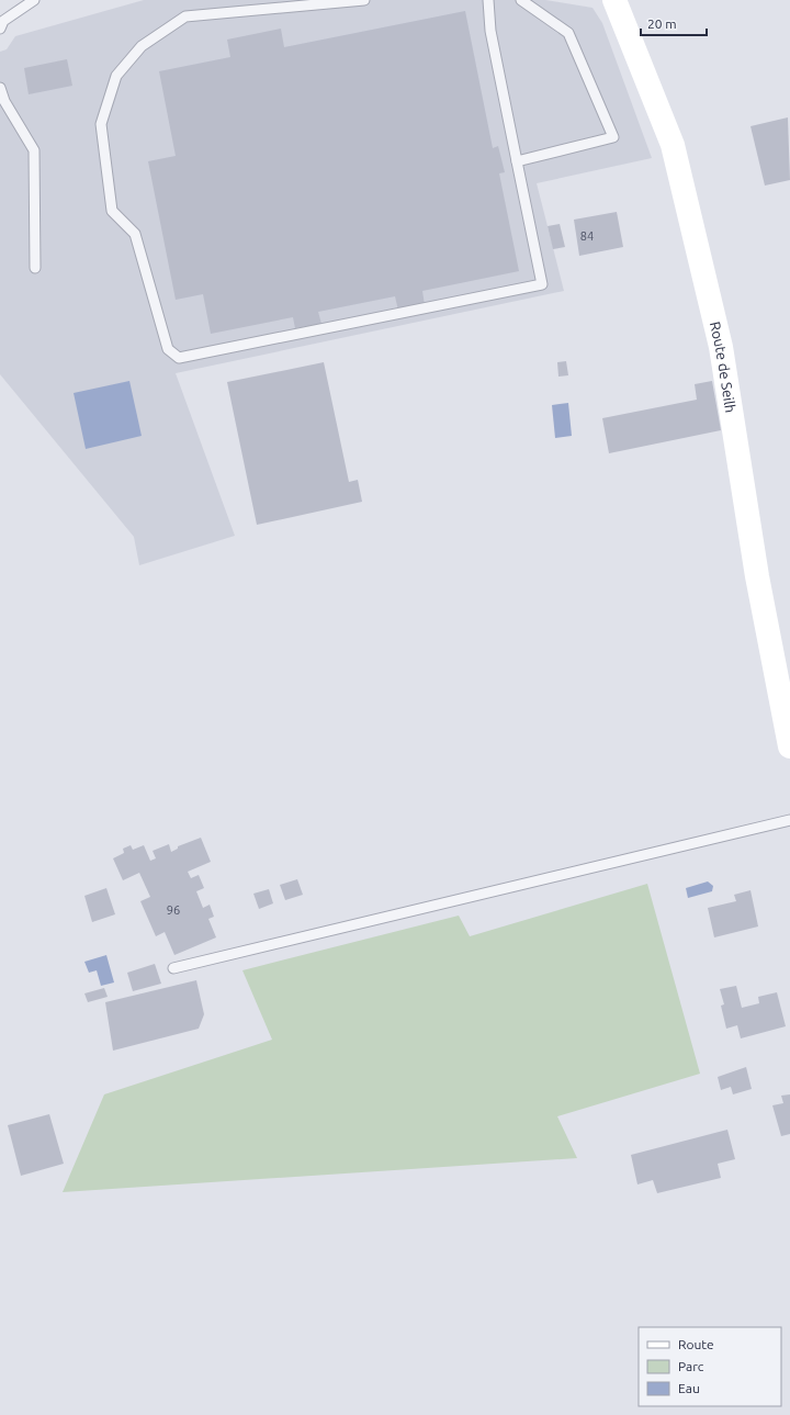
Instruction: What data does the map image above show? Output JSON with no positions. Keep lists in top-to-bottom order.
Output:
{
  "streets": {
    "street": ["Route de Seilh"]
  },
  "house_numbers": ["84", "96"],
  "legend": ["Route", "Parc", "Eau"],
  "scale_bar": "20 m"
}
